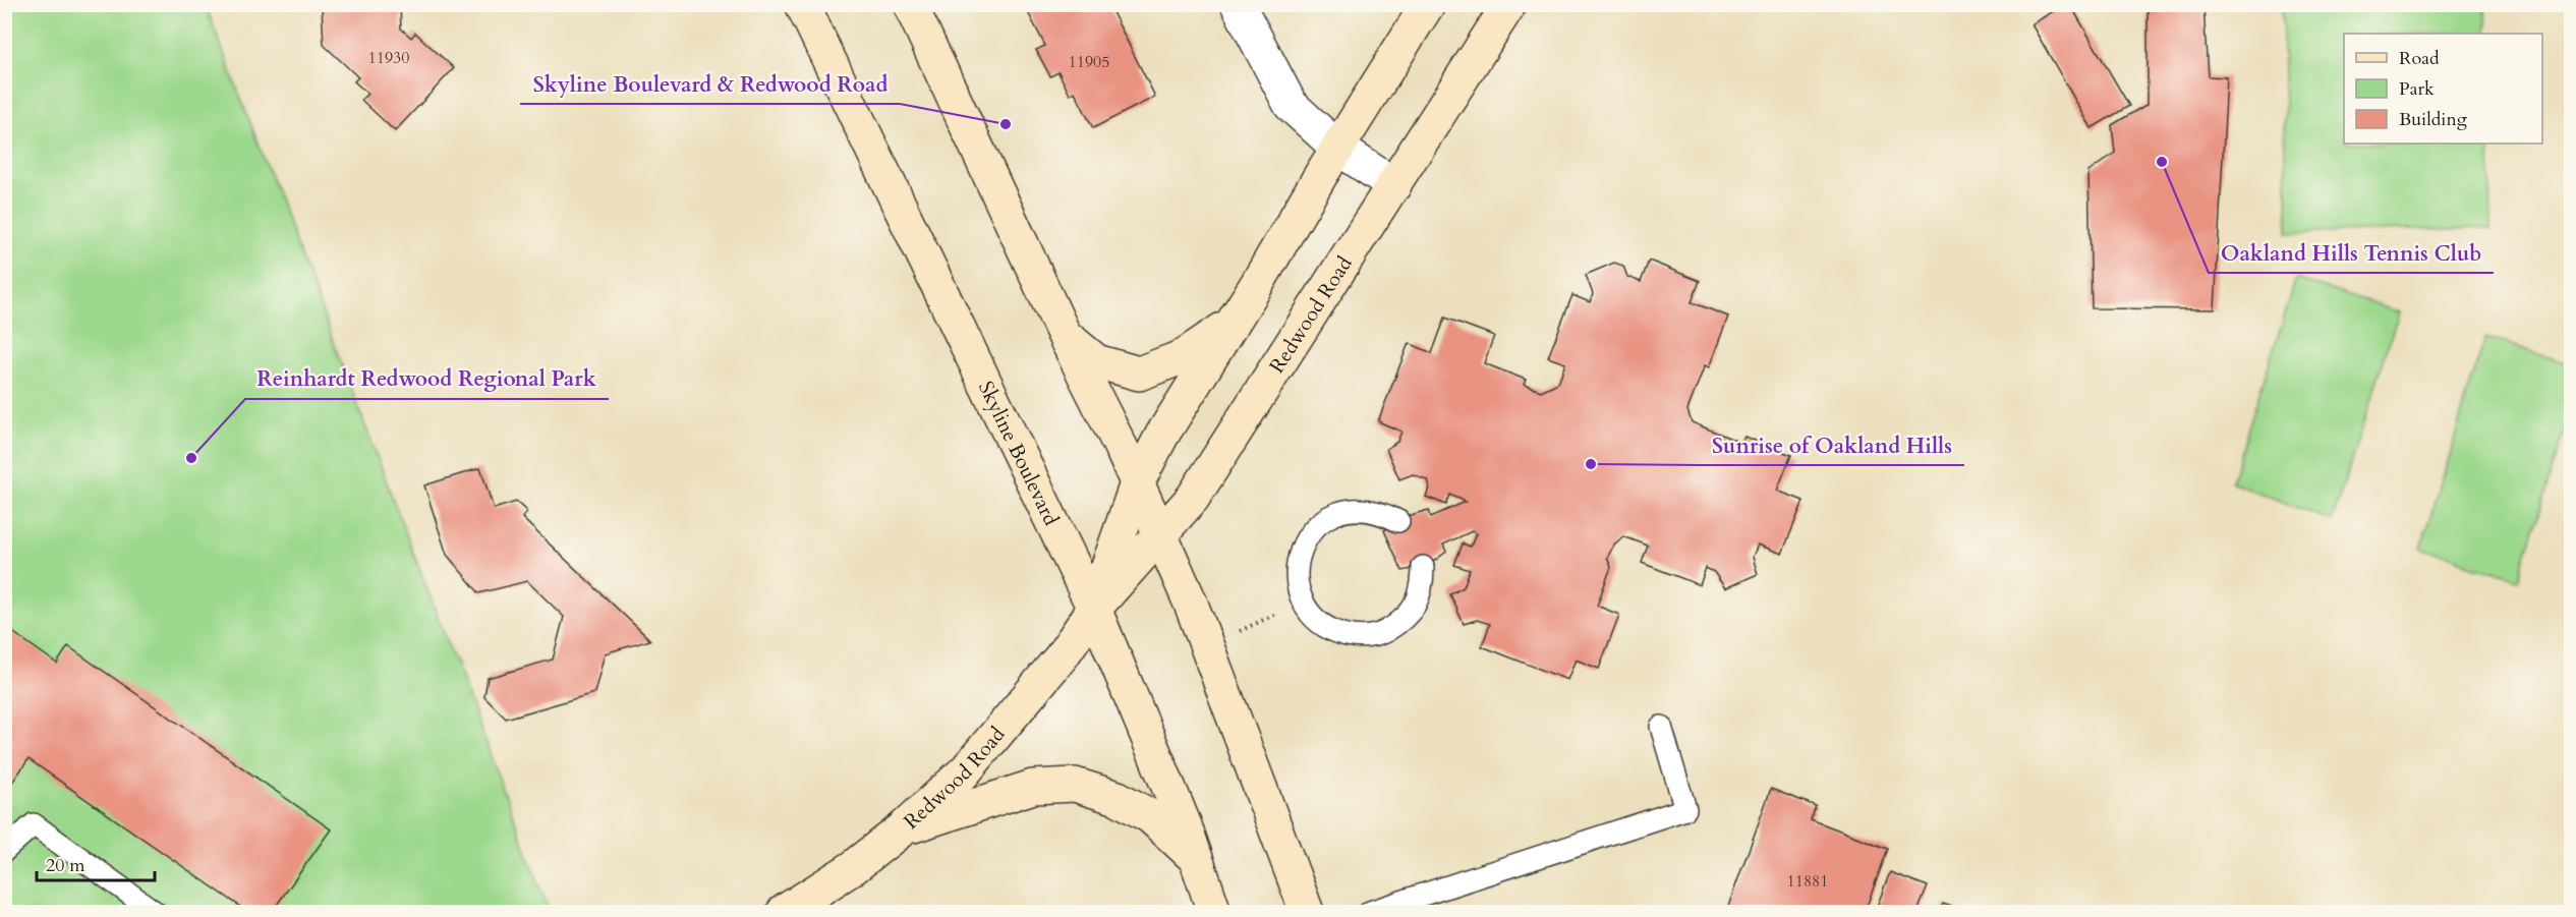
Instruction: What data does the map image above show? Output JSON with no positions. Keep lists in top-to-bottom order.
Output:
{
  "streets": {
    "main road": ["Redwood Road", "Skyline Boulevard"]
  },
  "crossings": [
    ["Redwood Road", "Skyline Boulevard"]
  ],
  "places": [
    "Skyline Boulevard & Redwood Road",
    "Oakland Hills Tennis Club",
    "Reinhardt Redwood Regional Park",
    "Sunrise of Oakland Hills"
  ],
  "house_numbers": ["11930", "11905", "11881"],
  "legend": ["Road", "Park", "Building"],
  "scale_bar": "20 m"
}
